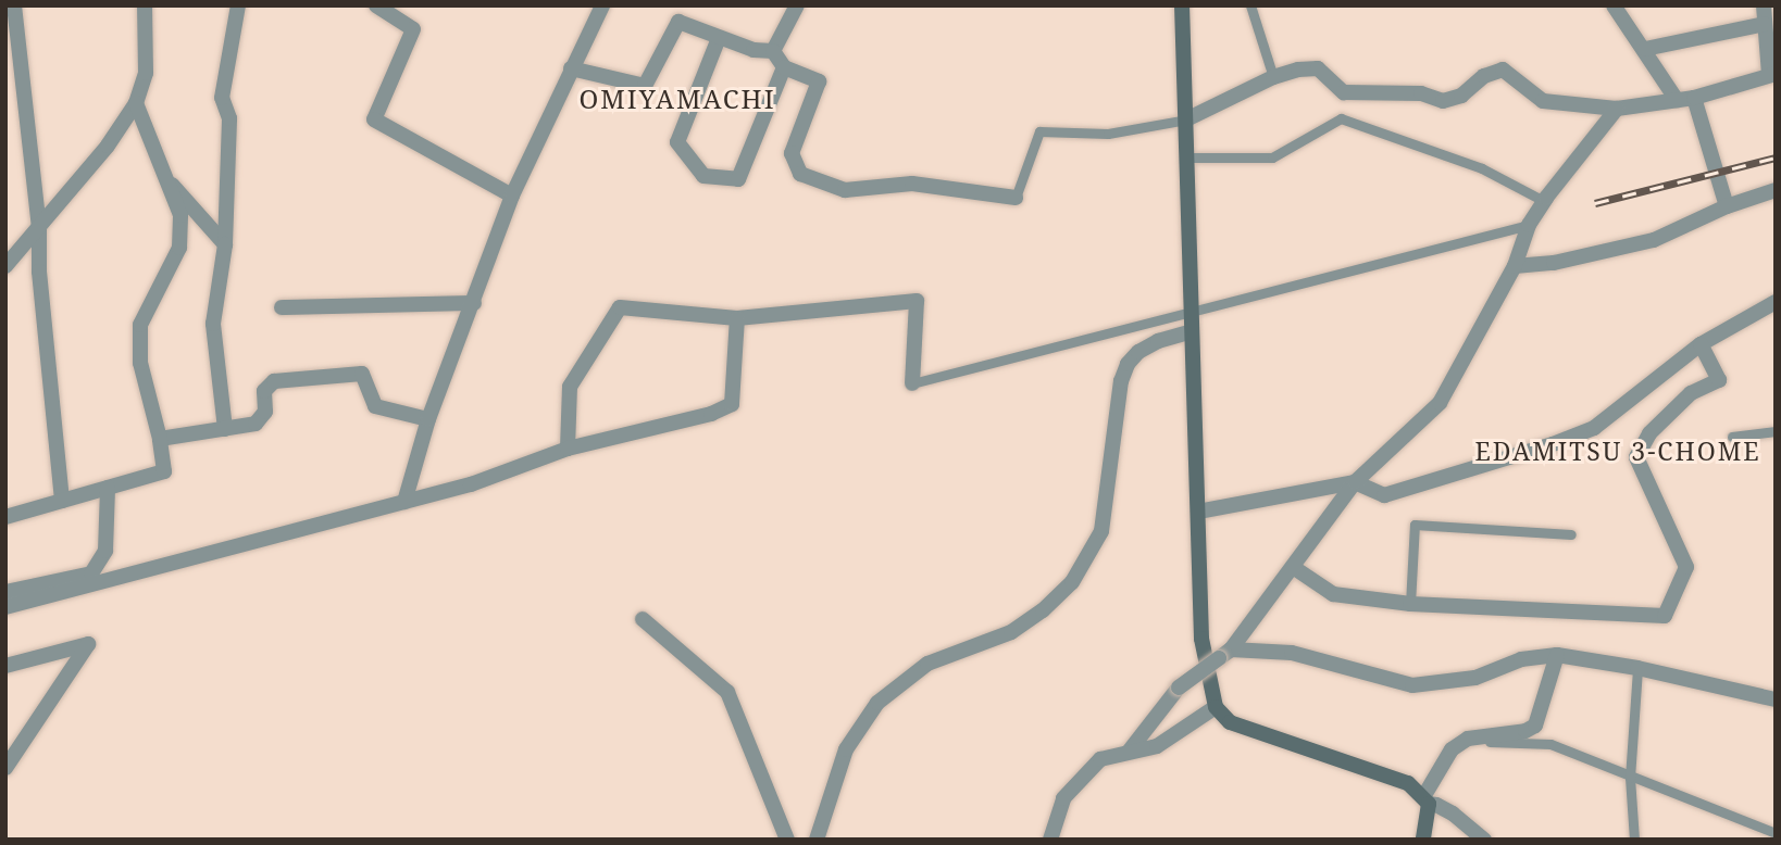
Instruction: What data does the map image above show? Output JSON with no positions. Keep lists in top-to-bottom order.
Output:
{
  "districts": ["OMIYAMACHI", "EDAMITSU 3-CHOME"]
}
